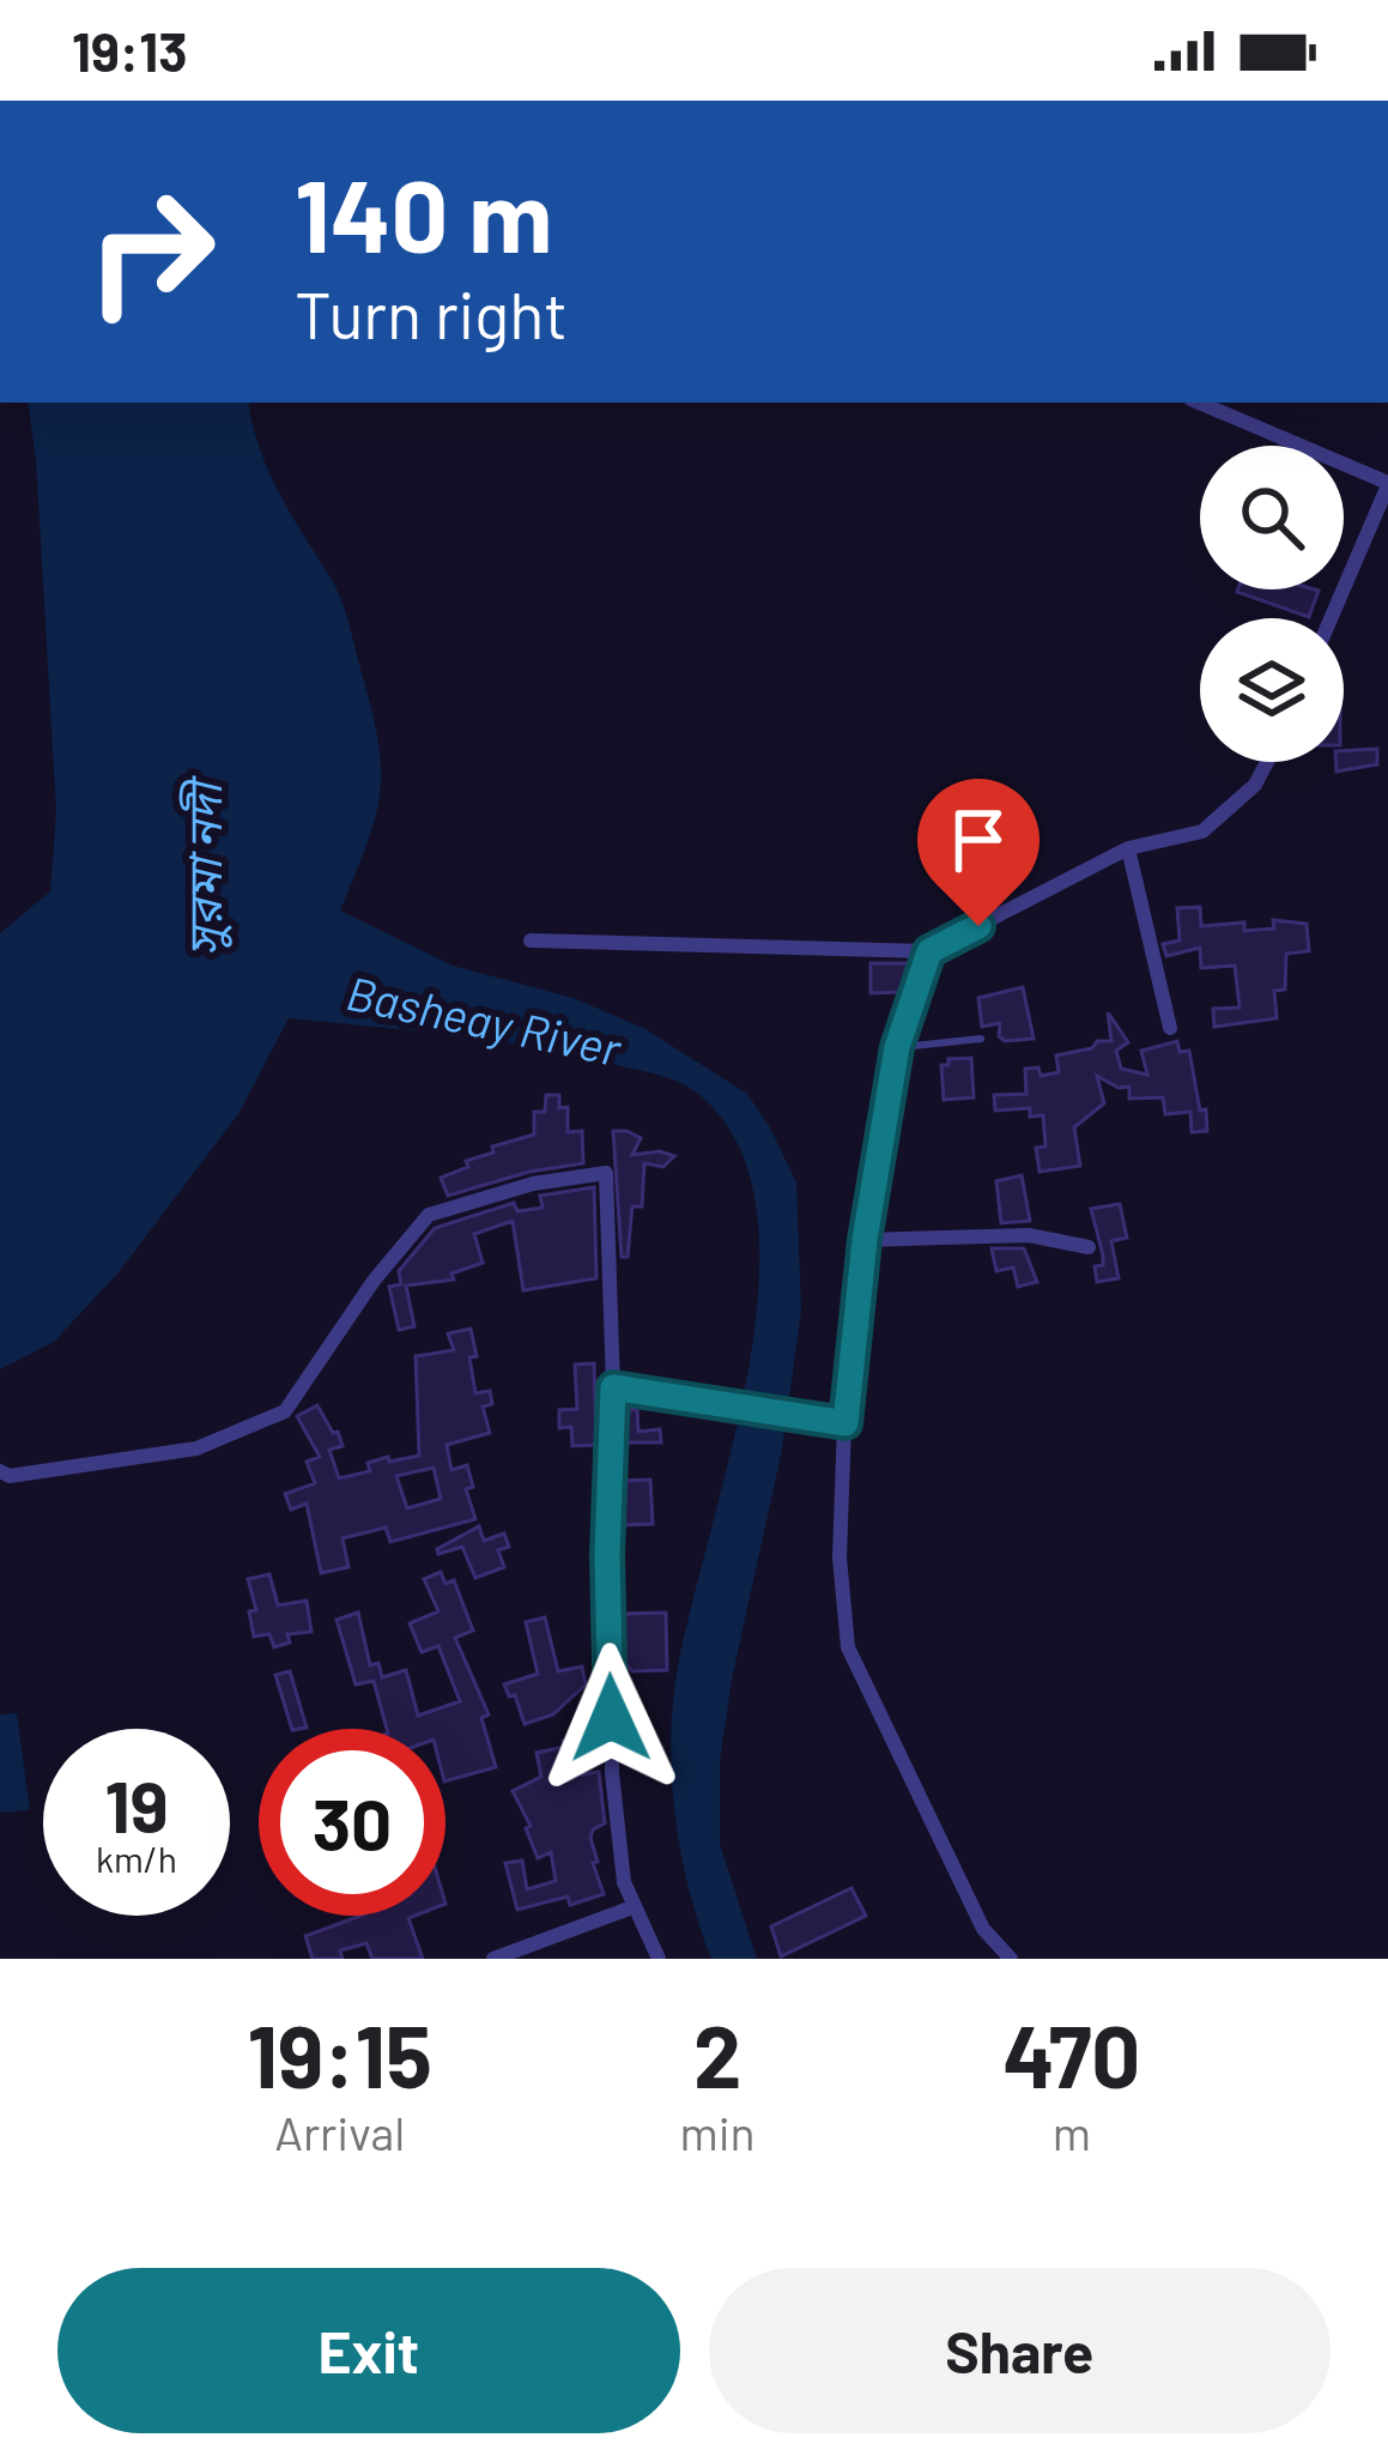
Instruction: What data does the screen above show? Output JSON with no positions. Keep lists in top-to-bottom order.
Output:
{
  "water": ["সুরমা নদী", "Basheay River"],
  "page": {
    "status": "19:13",
    "turn": ["140 m", "Turn right"],
    "speed": "19 km/h",
    "limit": "30",
    "eta": [
      "19:15",
      "Arrival",
      "2",
      "min",
      "470",
      "m"
    ],
    "buttons": ["Exit", "Share"]
  }
}
